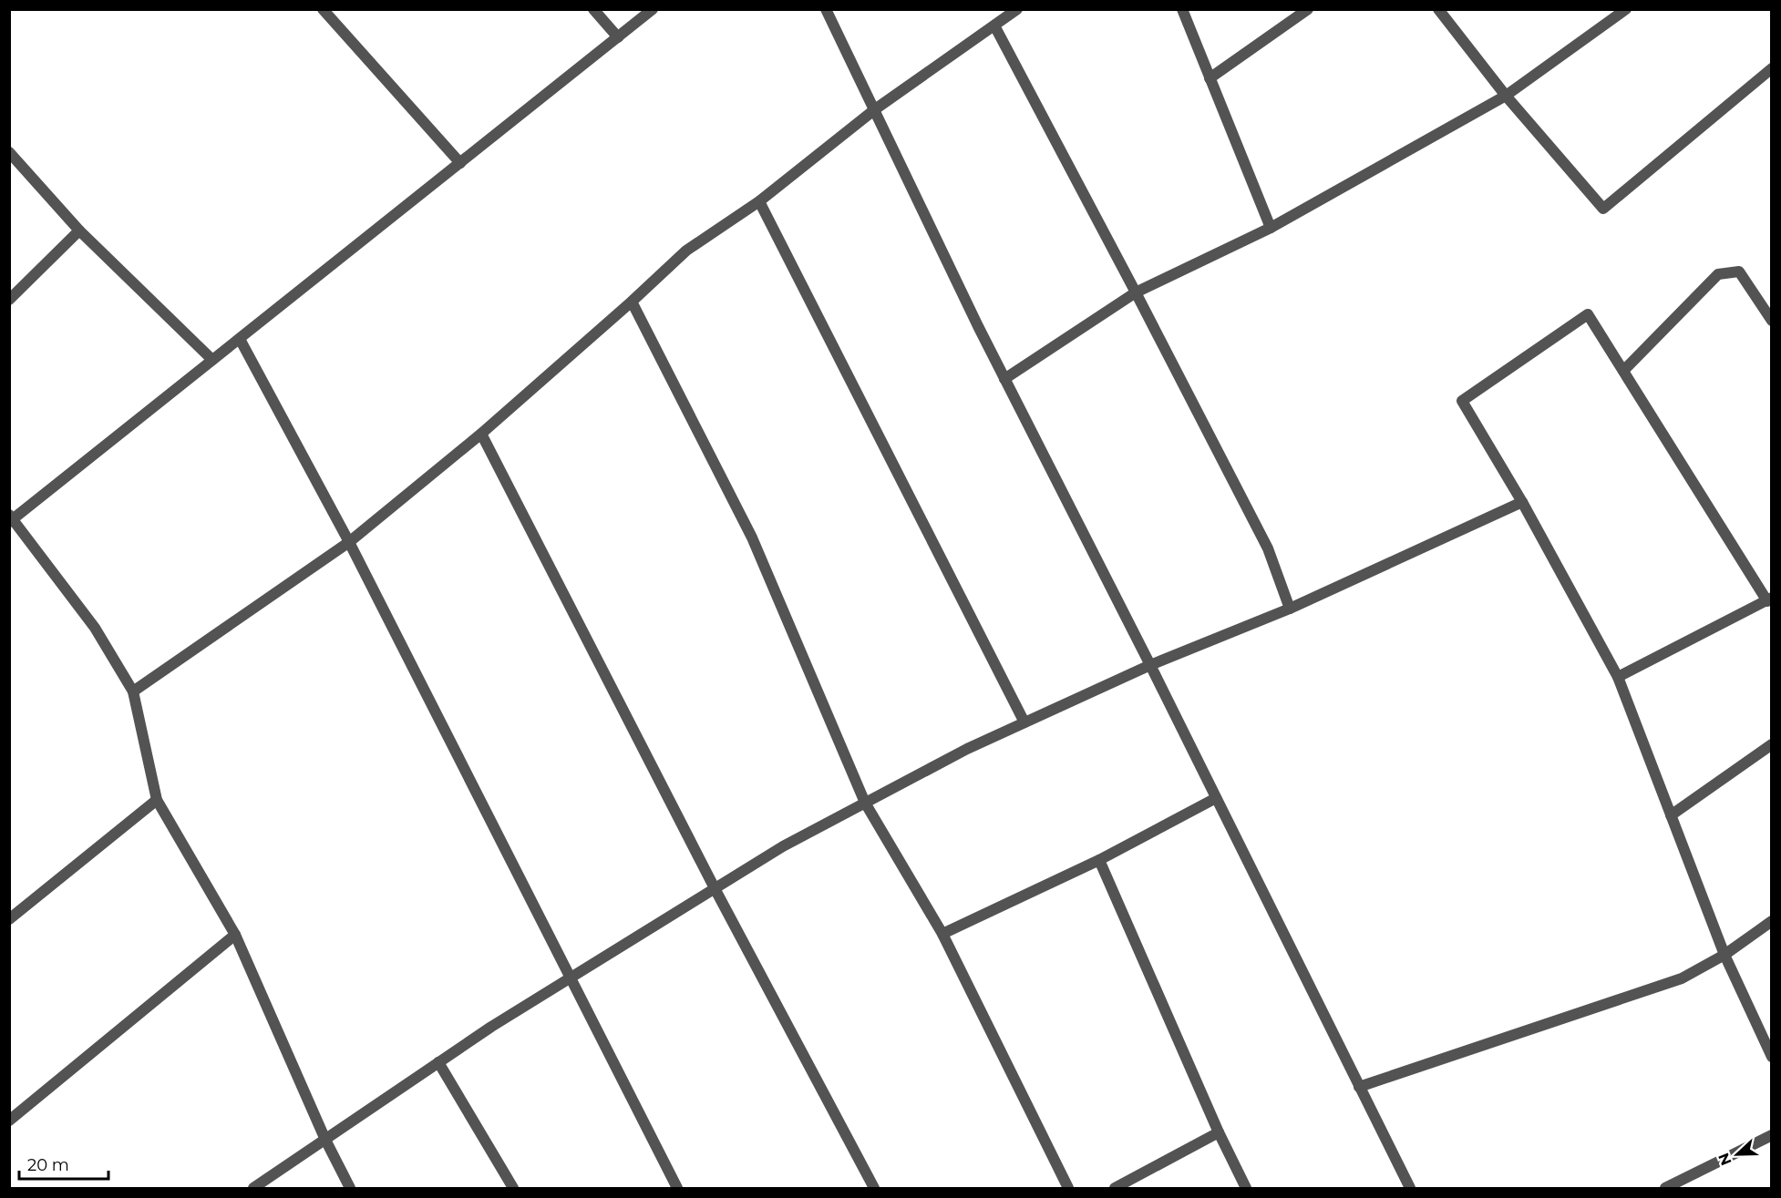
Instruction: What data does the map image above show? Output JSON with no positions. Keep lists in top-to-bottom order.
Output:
{
  "scale_bar": "20 m",
  "north": "left"
}
